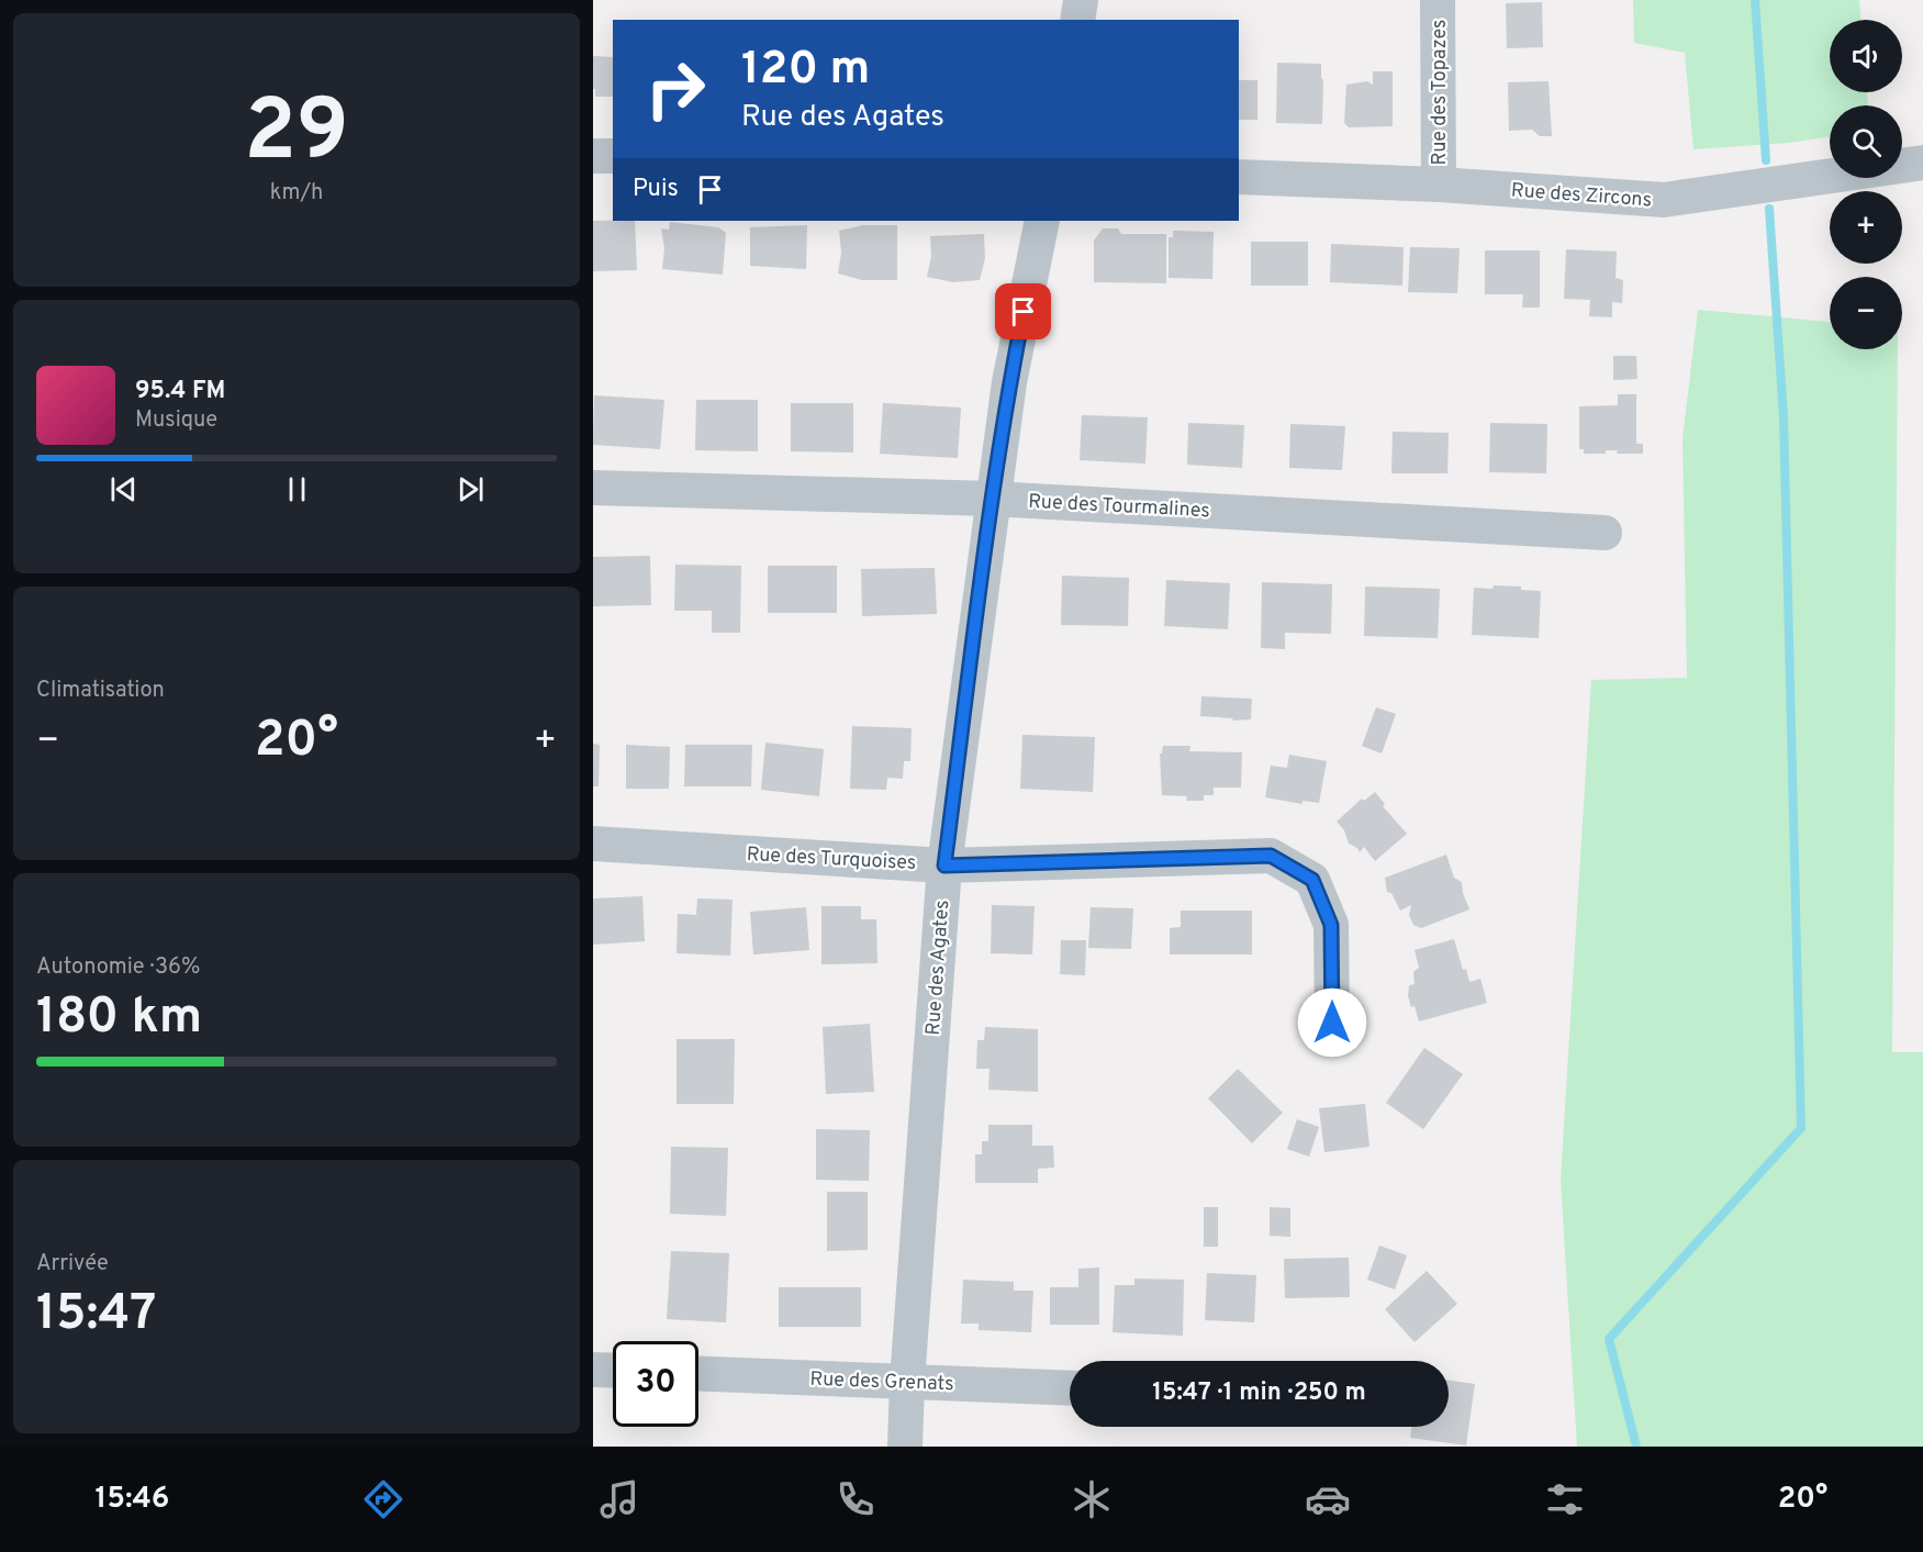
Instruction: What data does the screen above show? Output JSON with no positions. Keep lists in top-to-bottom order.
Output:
{
  "streets": {
    "street": [
      "Rue des Topazes",
      "Rue des Zircons",
      "Rue des Tourmalines",
      "Rue des Turquoises",
      "Rue des Agates",
      "Rue des Grenats"
    ]
  },
  "crossings": [
    ["Rue des Topazes", "Rue des Zircons"],
    ["Rue des Tourmalines", "Rue des Agates"],
    ["Rue des Turquoises", "Rue des Agates"],
    ["Rue des Agates", "Rue des Grenats"]
  ],
  "page": {
    "tile": [
      ["29", "km/h"],
      "Climatisation",
      ["Autonomie · 36%", "180 km"],
      ["Arrivée", "15:47"]
    ],
    "map_buttons": ["+", "−"],
    "turn": ["120 m", "Rue des Agates"],
    "then": "Puis",
    "song": ["95.4 FM", "Musique"],
    "heat": ["−", "20°", "+"],
    "limit": "30",
    "trip": "15:47 · 1 min · 250 m",
    "tabs": ["15:46", "20°"]
  }
}
